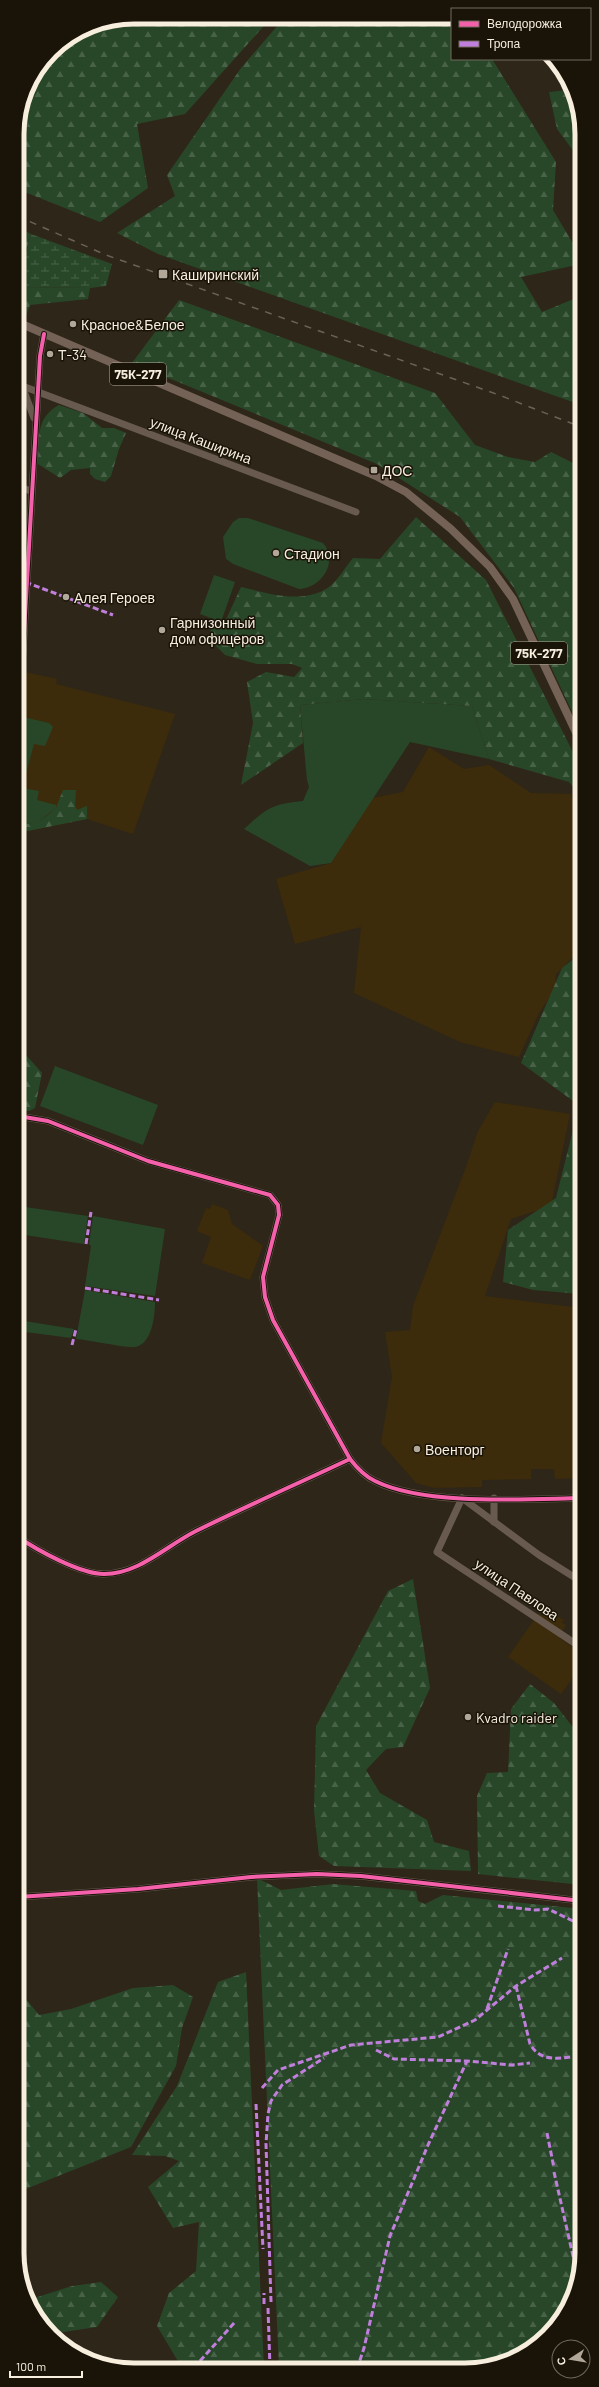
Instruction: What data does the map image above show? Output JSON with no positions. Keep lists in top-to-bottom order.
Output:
{
  "streets": {
    "main road": ["75К-277"],
    "street": ["улица Каширина", "улица Павлова"]
  },
  "places": {
    "transit": ["Каширинский", "ДОС"],
    "other": [
      "Красное&Белое",
      "Т-34",
      "Стадион",
      "Алея Героев",
      "Гарнизонный дом офицеров",
      "Военторг",
      "Kvadro raider"
    ]
  },
  "legend": ["Велодорожка", "Тропа"],
  "scale_bar": "100 m",
  "north": "left"
}
